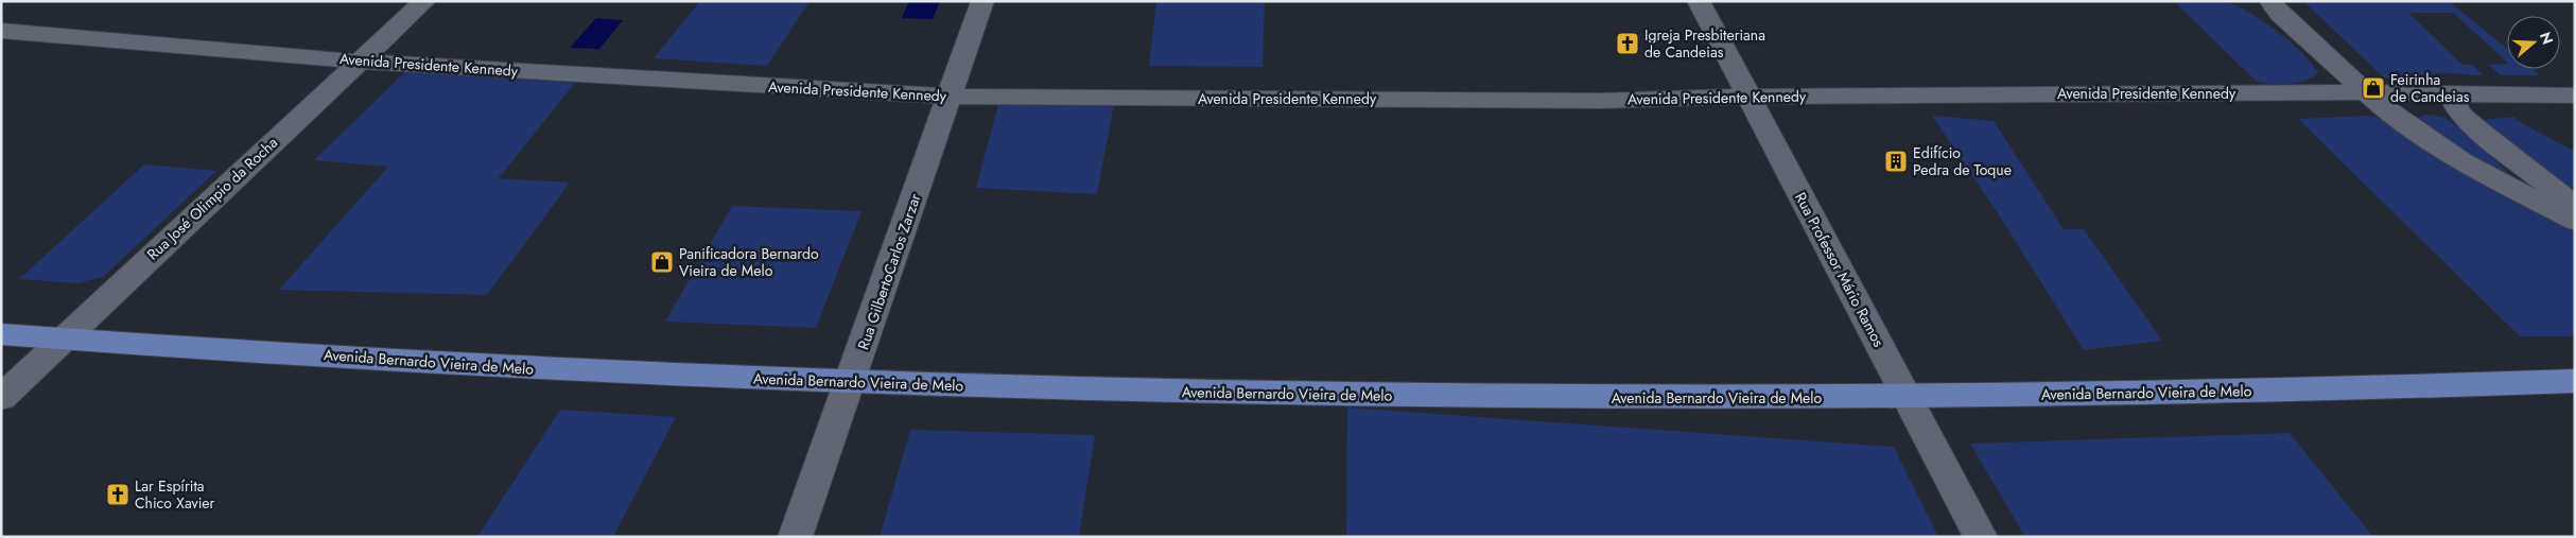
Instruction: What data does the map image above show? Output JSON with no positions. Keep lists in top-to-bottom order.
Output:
{
  "streets": {
    "main road": ["Avenida Bernardo Vieira de Melo"],
    "street": [
      "Avenida Presidente Kennedy",
      "Rua José Olimpio da Rocha",
      "Rua Professor Mário Ramos",
      "Rua GilbertoCarlos Zarzar"
    ]
  },
  "crossings": [
    ["Avenida Presidente Kennedy", "Rua José Olimpio da Rocha"],
    ["Avenida Presidente Kennedy", "Rua Professor Mário Ramos"],
    ["Avenida Presidente Kennedy", "Rua GilbertoCarlos Zarzar"],
    ["Rua José Olimpio da Rocha", "Avenida Bernardo Vieira de Melo"],
    ["Rua Professor Mário Ramos", "Avenida Bernardo Vieira de Melo"],
    ["Rua GilbertoCarlos Zarzar", "Avenida Bernardo Vieira de Melo"]
  ],
  "places": {
    "church": ["Igreja Presbiteriana de Candeias", "Lar Espírita Chico Xavier"],
    "shop": ["Feirinha de Candeias", "Panificadora Bernardo Vieira de Melo"],
    "building": ["Edifício Pedra de Toque"]
  },
  "north": "right"
}
